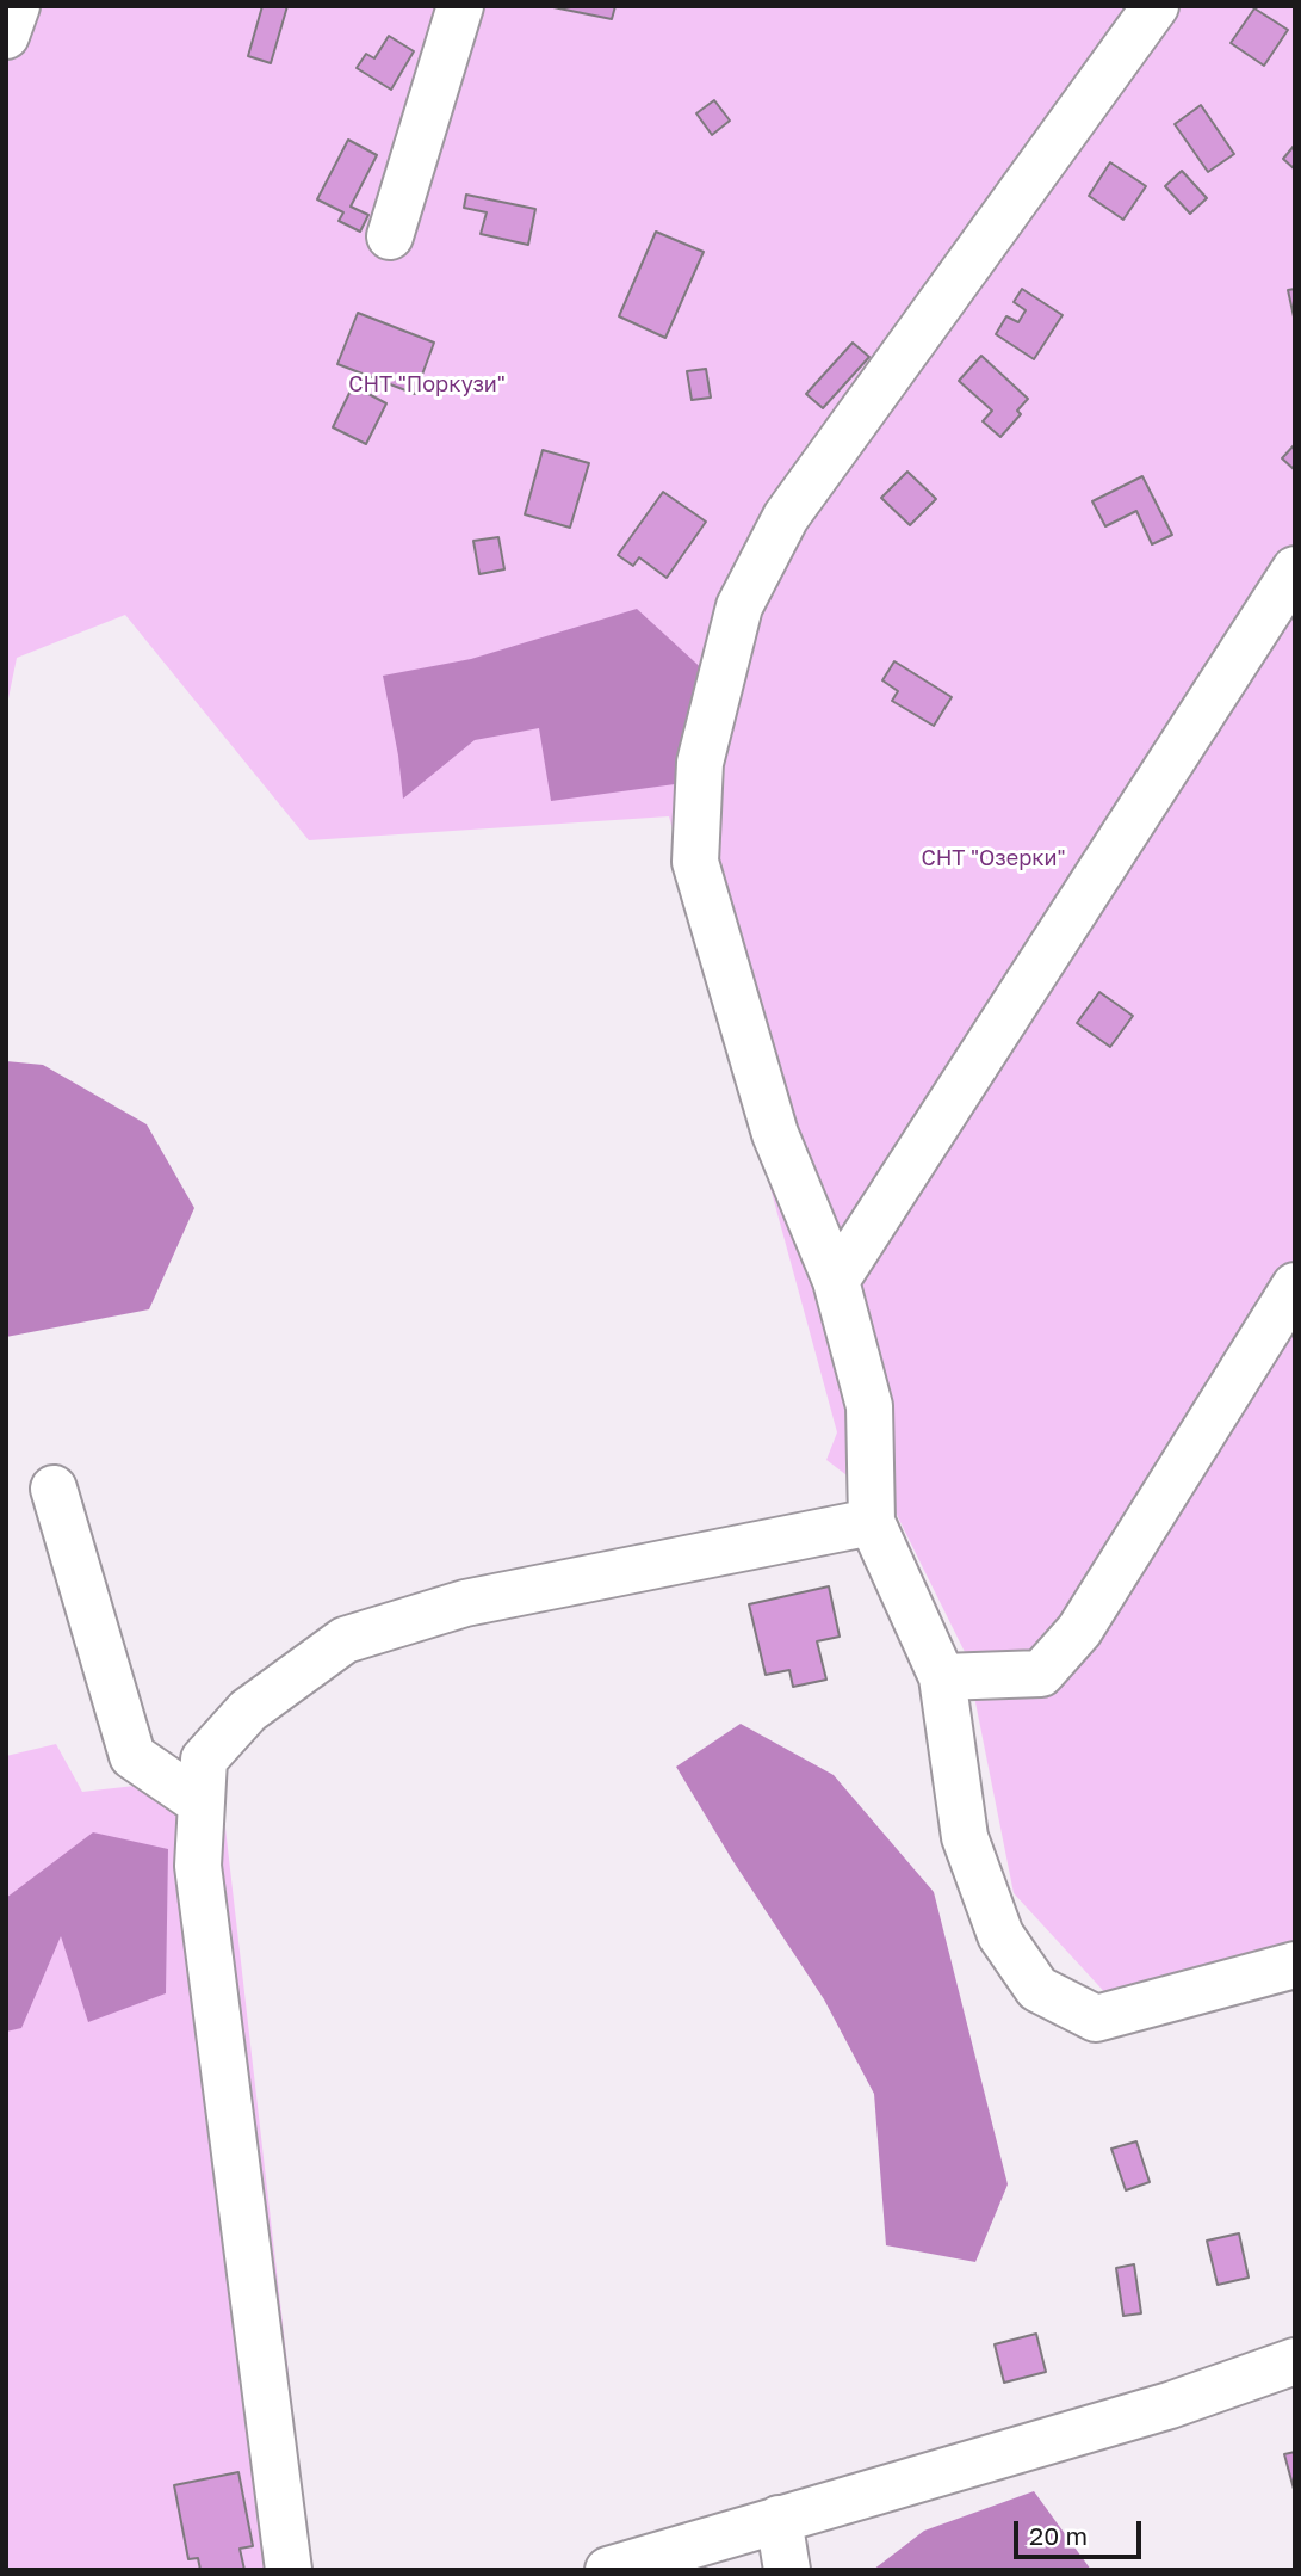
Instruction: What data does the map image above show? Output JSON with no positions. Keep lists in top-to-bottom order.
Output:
{
  "parks": ["СНТ \"Поркузи\"", "СНТ \"Озерки\""],
  "scale_bar": "20 m"
}
